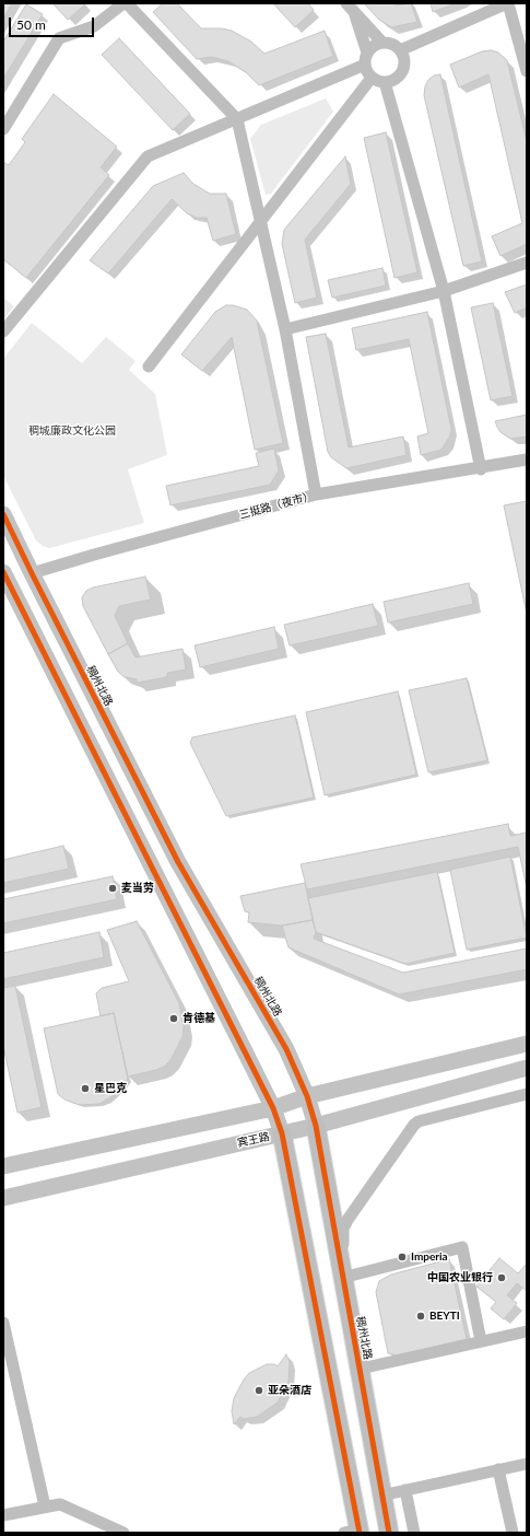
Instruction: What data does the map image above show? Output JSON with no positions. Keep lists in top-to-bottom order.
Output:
{
  "streets": {
    "main road": ["稠州北路", "宾王路"],
    "street": ["三挺路（夜市）"]
  },
  "crossings": [
    ["三挺路（夜市）", "稠州北路"],
    ["稠州北路", "宾王路"]
  ],
  "parks": ["稠城廉政文化公园"],
  "places": [
    "麦当劳",
    "肯德基",
    "星巴克",
    "Imperia",
    "中国农业银行",
    "BEYTI",
    "亚朵酒店"
  ],
  "scale_bar": "50 m"
}
